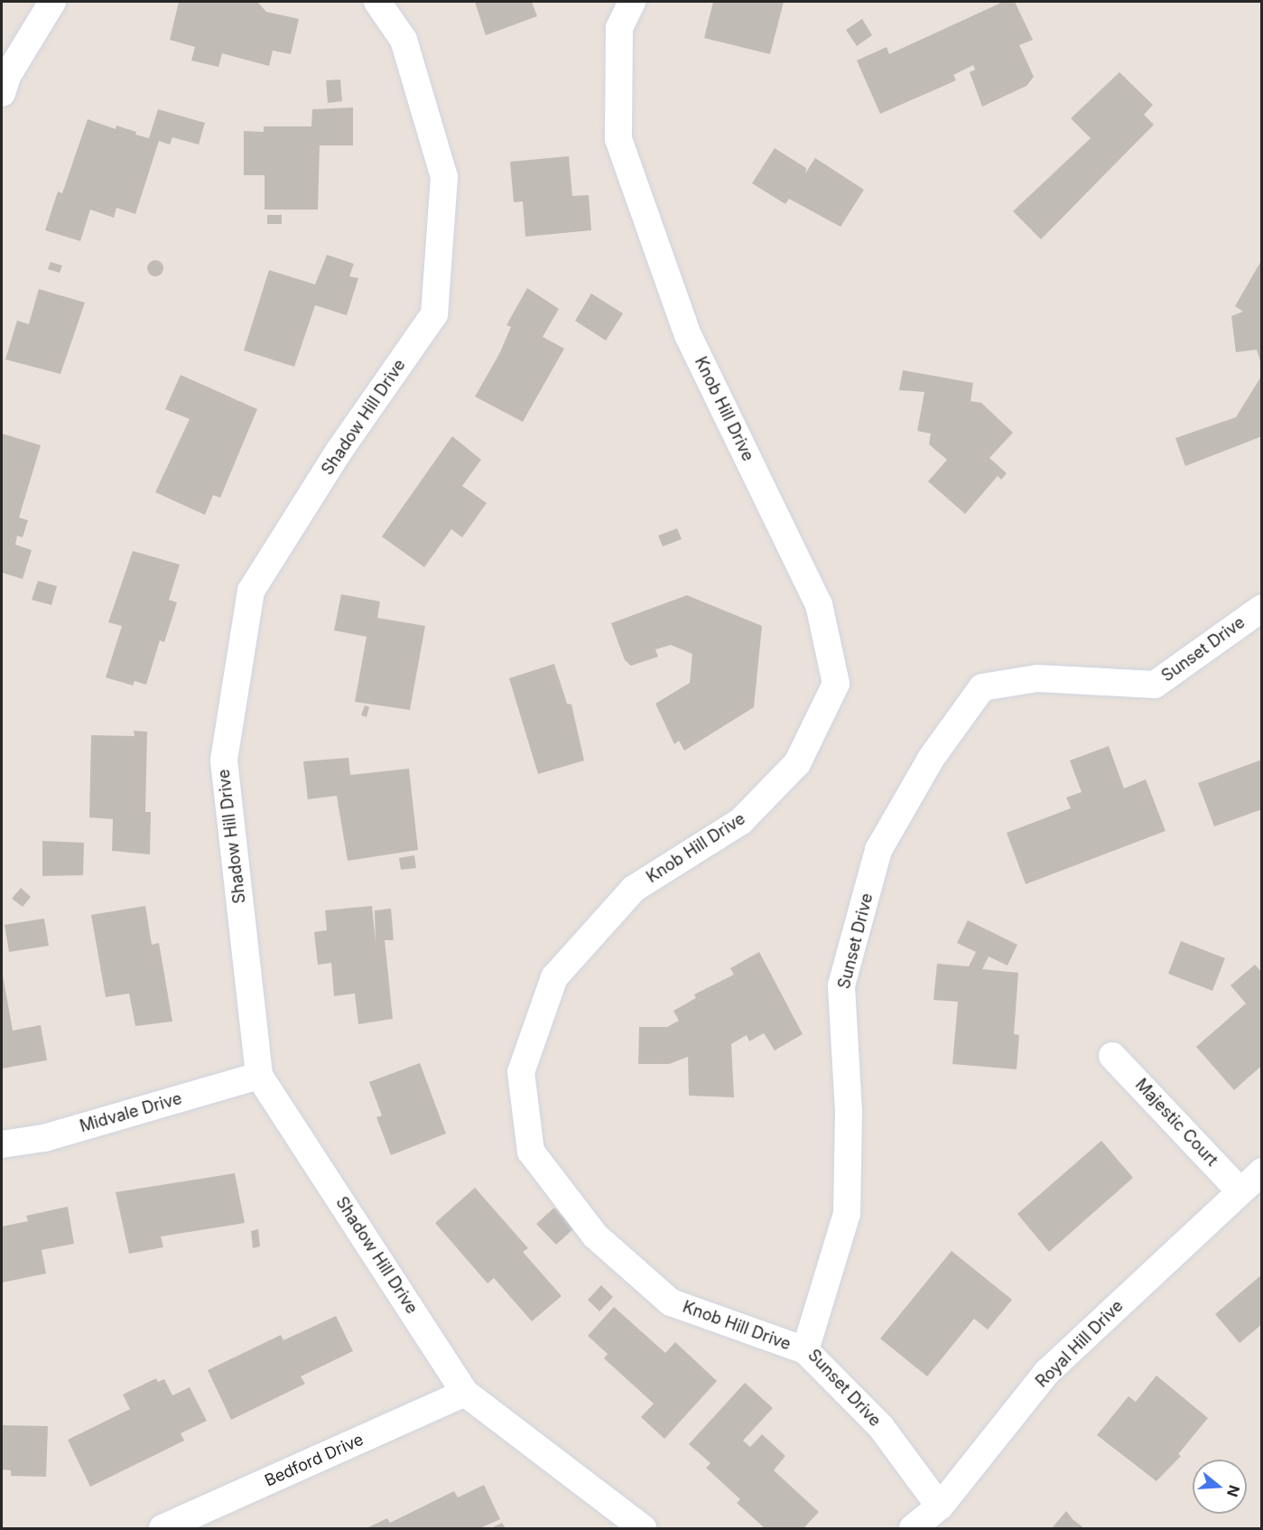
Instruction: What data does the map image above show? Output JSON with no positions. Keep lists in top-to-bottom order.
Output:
{
  "streets": {
    "street": [
      "Knob Hill Drive",
      "Shadow Hill Drive",
      "Sunset Drive",
      "Midvale Drive",
      "Majestic Court",
      "Royal Hill Drive",
      "Bedford Drive"
    ]
  },
  "crossings": [
    ["Knob Hill Drive", "Sunset Drive"],
    ["Shadow Hill Drive", "Midvale Drive"],
    ["Shadow Hill Drive", "Bedford Drive"],
    ["Sunset Drive", "Royal Hill Drive"],
    ["Majestic Court", "Royal Hill Drive"]
  ],
  "north": "right"
}
